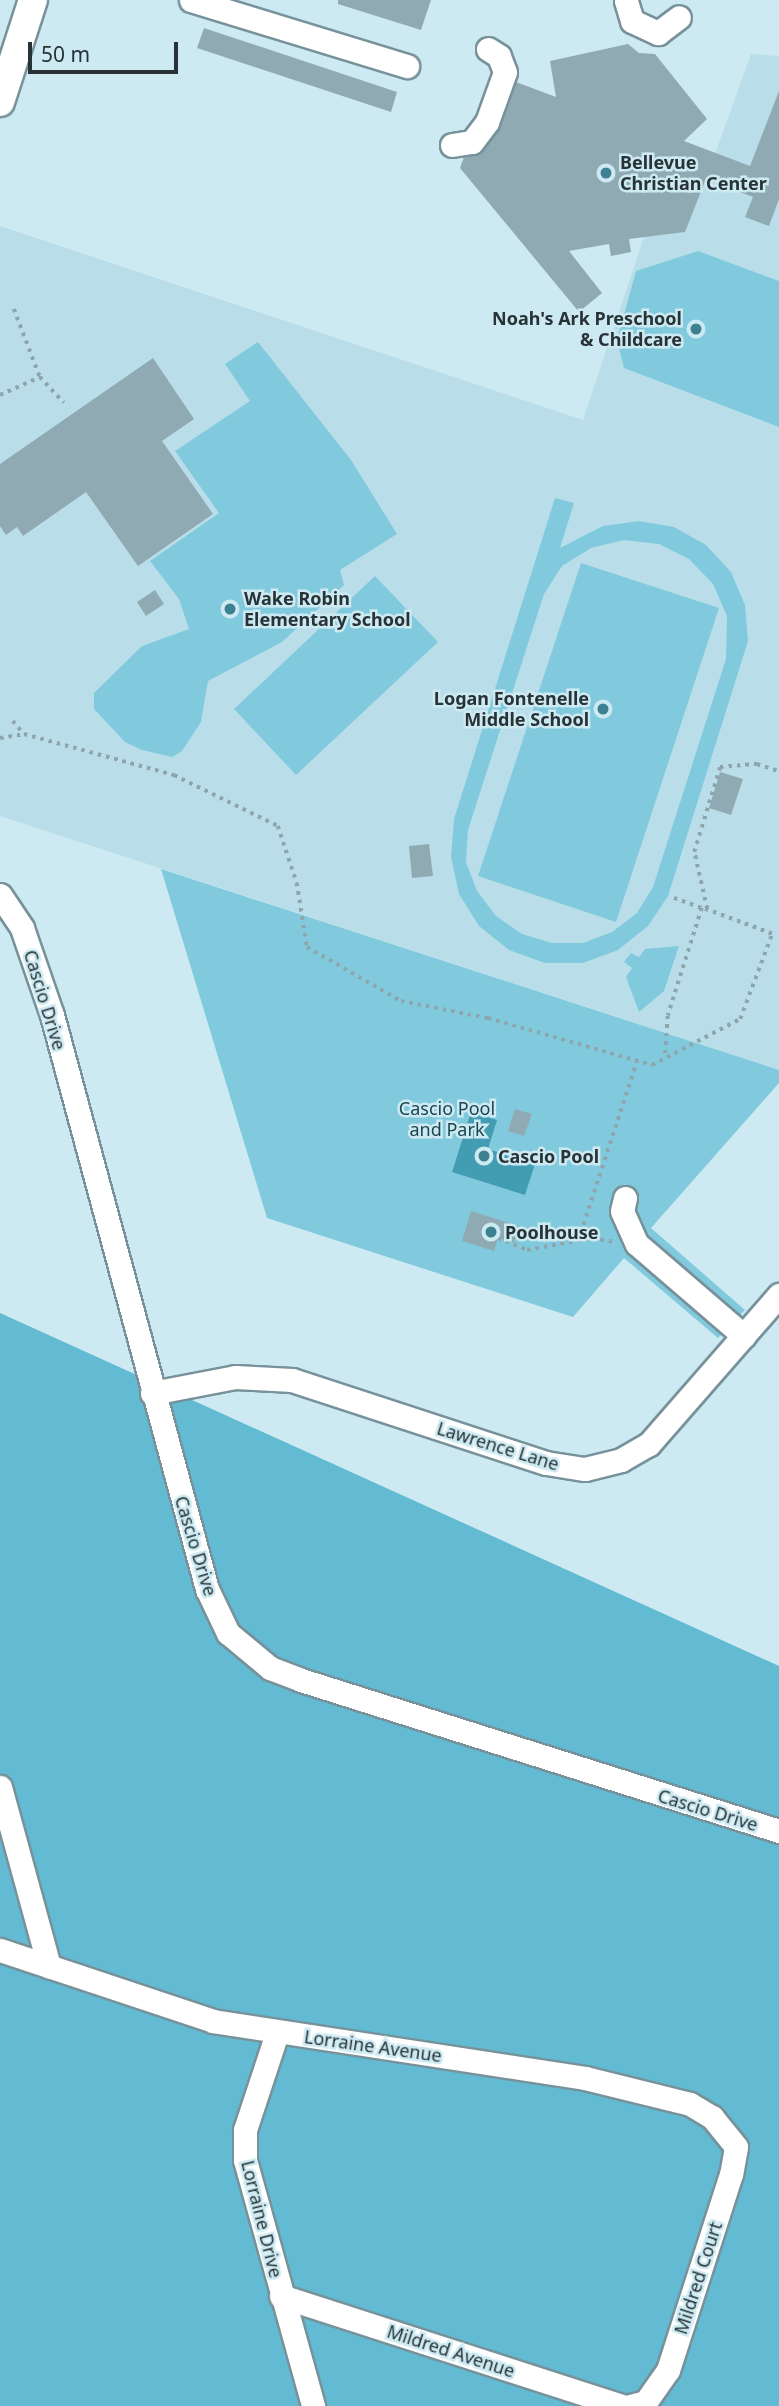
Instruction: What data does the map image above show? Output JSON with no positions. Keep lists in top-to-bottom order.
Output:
{
  "streets": {
    "street": [
      "Cascio Drive",
      "Lawrence Lane",
      "Lorraine Avenue",
      "Lorraine Drive",
      "Mildred Court",
      "Mildred Avenue"
    ]
  },
  "crossings": [
    ["Cascio Drive", "Lawrence Lane"],
    ["Lorraine Avenue", "Lorraine Drive"],
    ["Lorraine Avenue", "Mildred Court"],
    ["Lorraine Drive", "Mildred Avenue"]
  ],
  "parks": ["Cascio Pool and Park"],
  "places": [
    "Bellevue Christian Center",
    "Noah's Ark Preschool & Childcare",
    "Wake Robin Elementary School",
    "Logan Fontenelle Middle School",
    "Cascio Pool",
    "Poolhouse"
  ],
  "scale_bar": "50 m"
}
